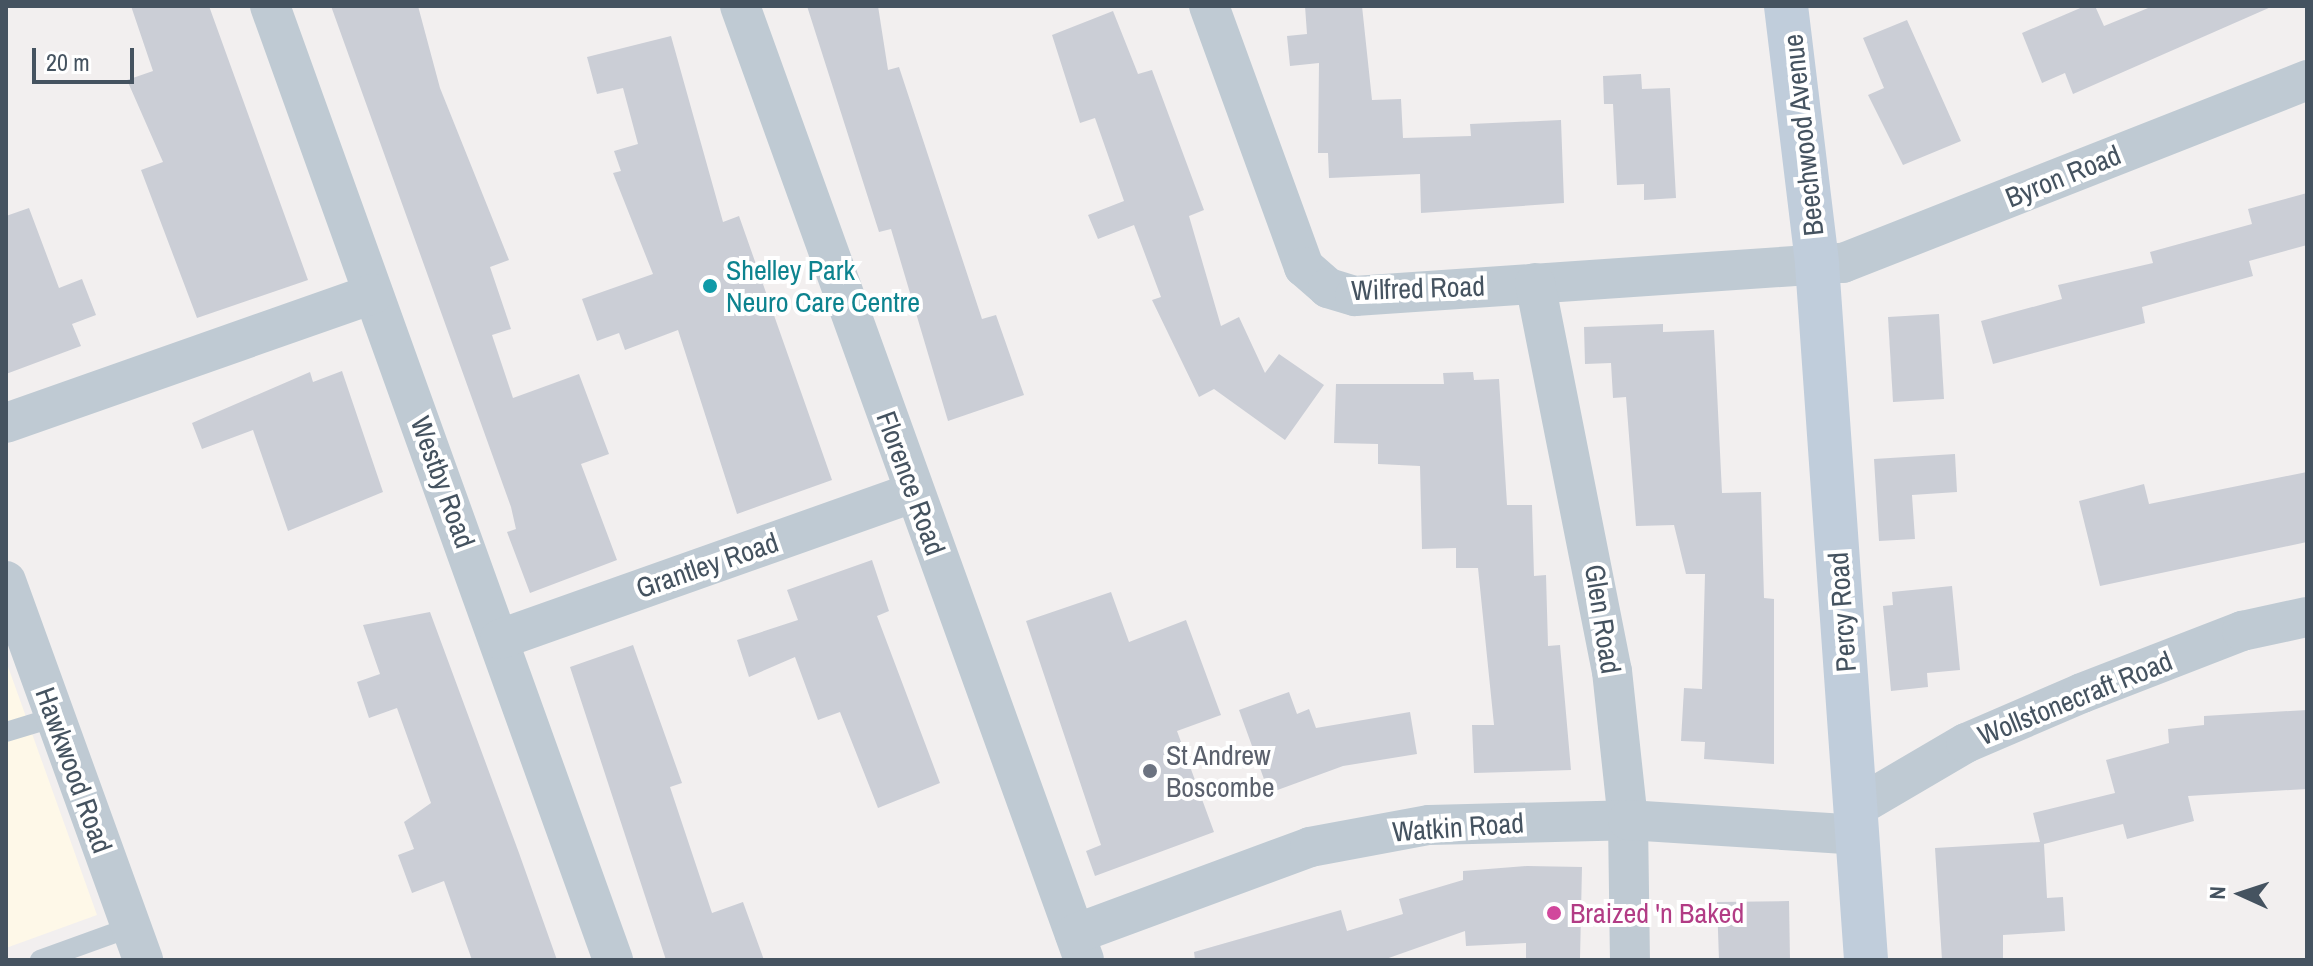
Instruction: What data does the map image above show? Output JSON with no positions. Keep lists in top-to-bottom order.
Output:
{
  "streets": {
    "street": [
      "Beechwood Avenue",
      "Byron Road",
      "Wilfred Road",
      "Westby Road",
      "Florence Road",
      "Grantley Road",
      "Percy Road",
      "Glen Road",
      "Wollstonecraft Road",
      "Hawkwood Road",
      "Watkin Road"
    ]
  },
  "crossings": [
    ["Beechwood Avenue", "Byron Road"],
    ["Beechwood Avenue", "Wilfred Road"],
    ["Beechwood Avenue", "Percy Road"],
    ["Byron Road", "Wilfred Road"],
    ["Byron Road", "Percy Road"],
    ["Wilfred Road", "Percy Road"],
    ["Wilfred Road", "Glen Road"],
    ["Westby Road", "Grantley Road"],
    ["Florence Road", "Grantley Road"],
    ["Florence Road", "Watkin Road"],
    ["Percy Road", "Wollstonecraft Road"],
    ["Percy Road", "Watkin Road"],
    ["Glen Road", "Watkin Road"],
    ["Wollstonecraft Road", "Watkin Road"]
  ],
  "places": ["Shelley Park Neuro Care Centre", "St Andrew Boscombe", "Braized 'n Baked"],
  "scale_bar": "20 m",
  "north": "left"
}
